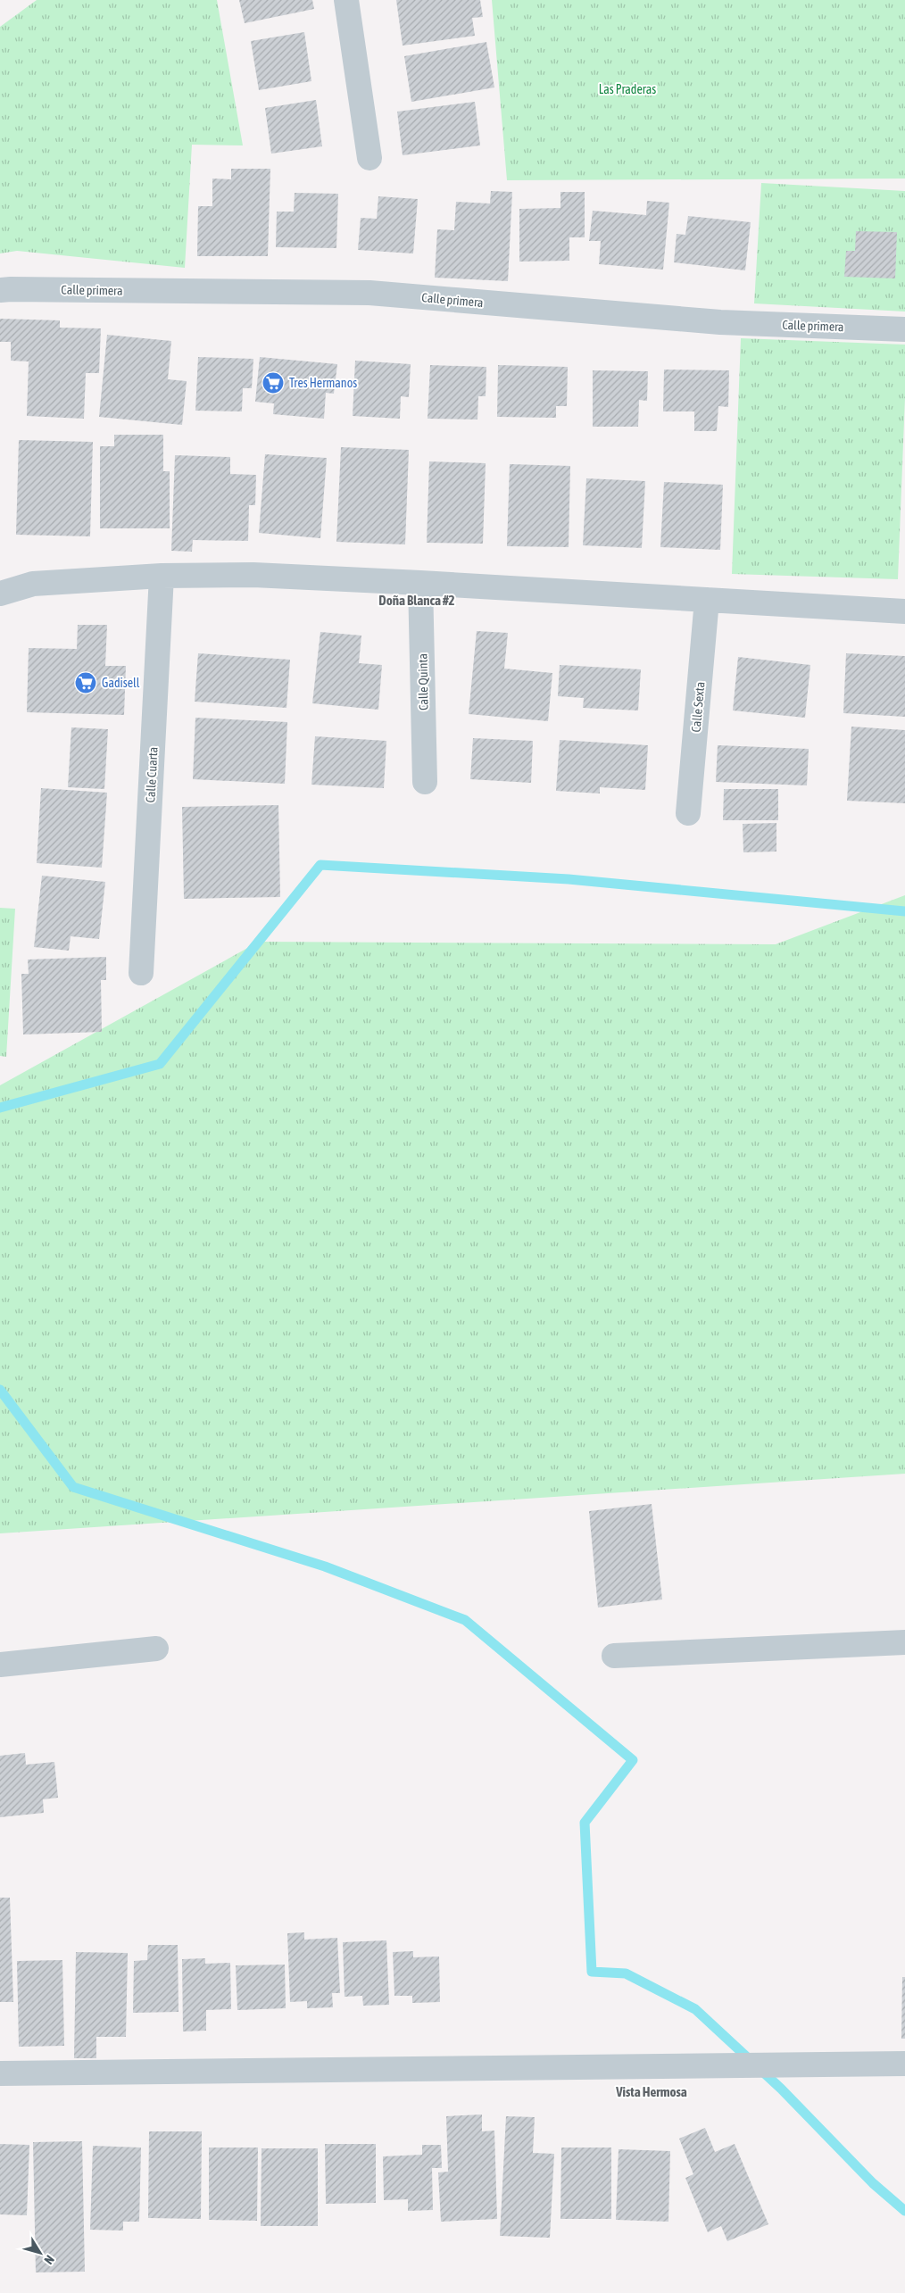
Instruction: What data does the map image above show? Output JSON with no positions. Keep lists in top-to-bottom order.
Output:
{
  "streets": {
    "street": [
      "Calle primera",
      "Calle Quinta",
      "Calle Sexta",
      "Calle Cuarta"
    ]
  },
  "districts": ["Doña Blanca #2", "Vista Hermosa"],
  "parks": ["Las Praderas"],
  "places": {
    "supermarket": ["Tres Hermanos", "Gadisell"]
  },
  "north": "bottom right"
}
